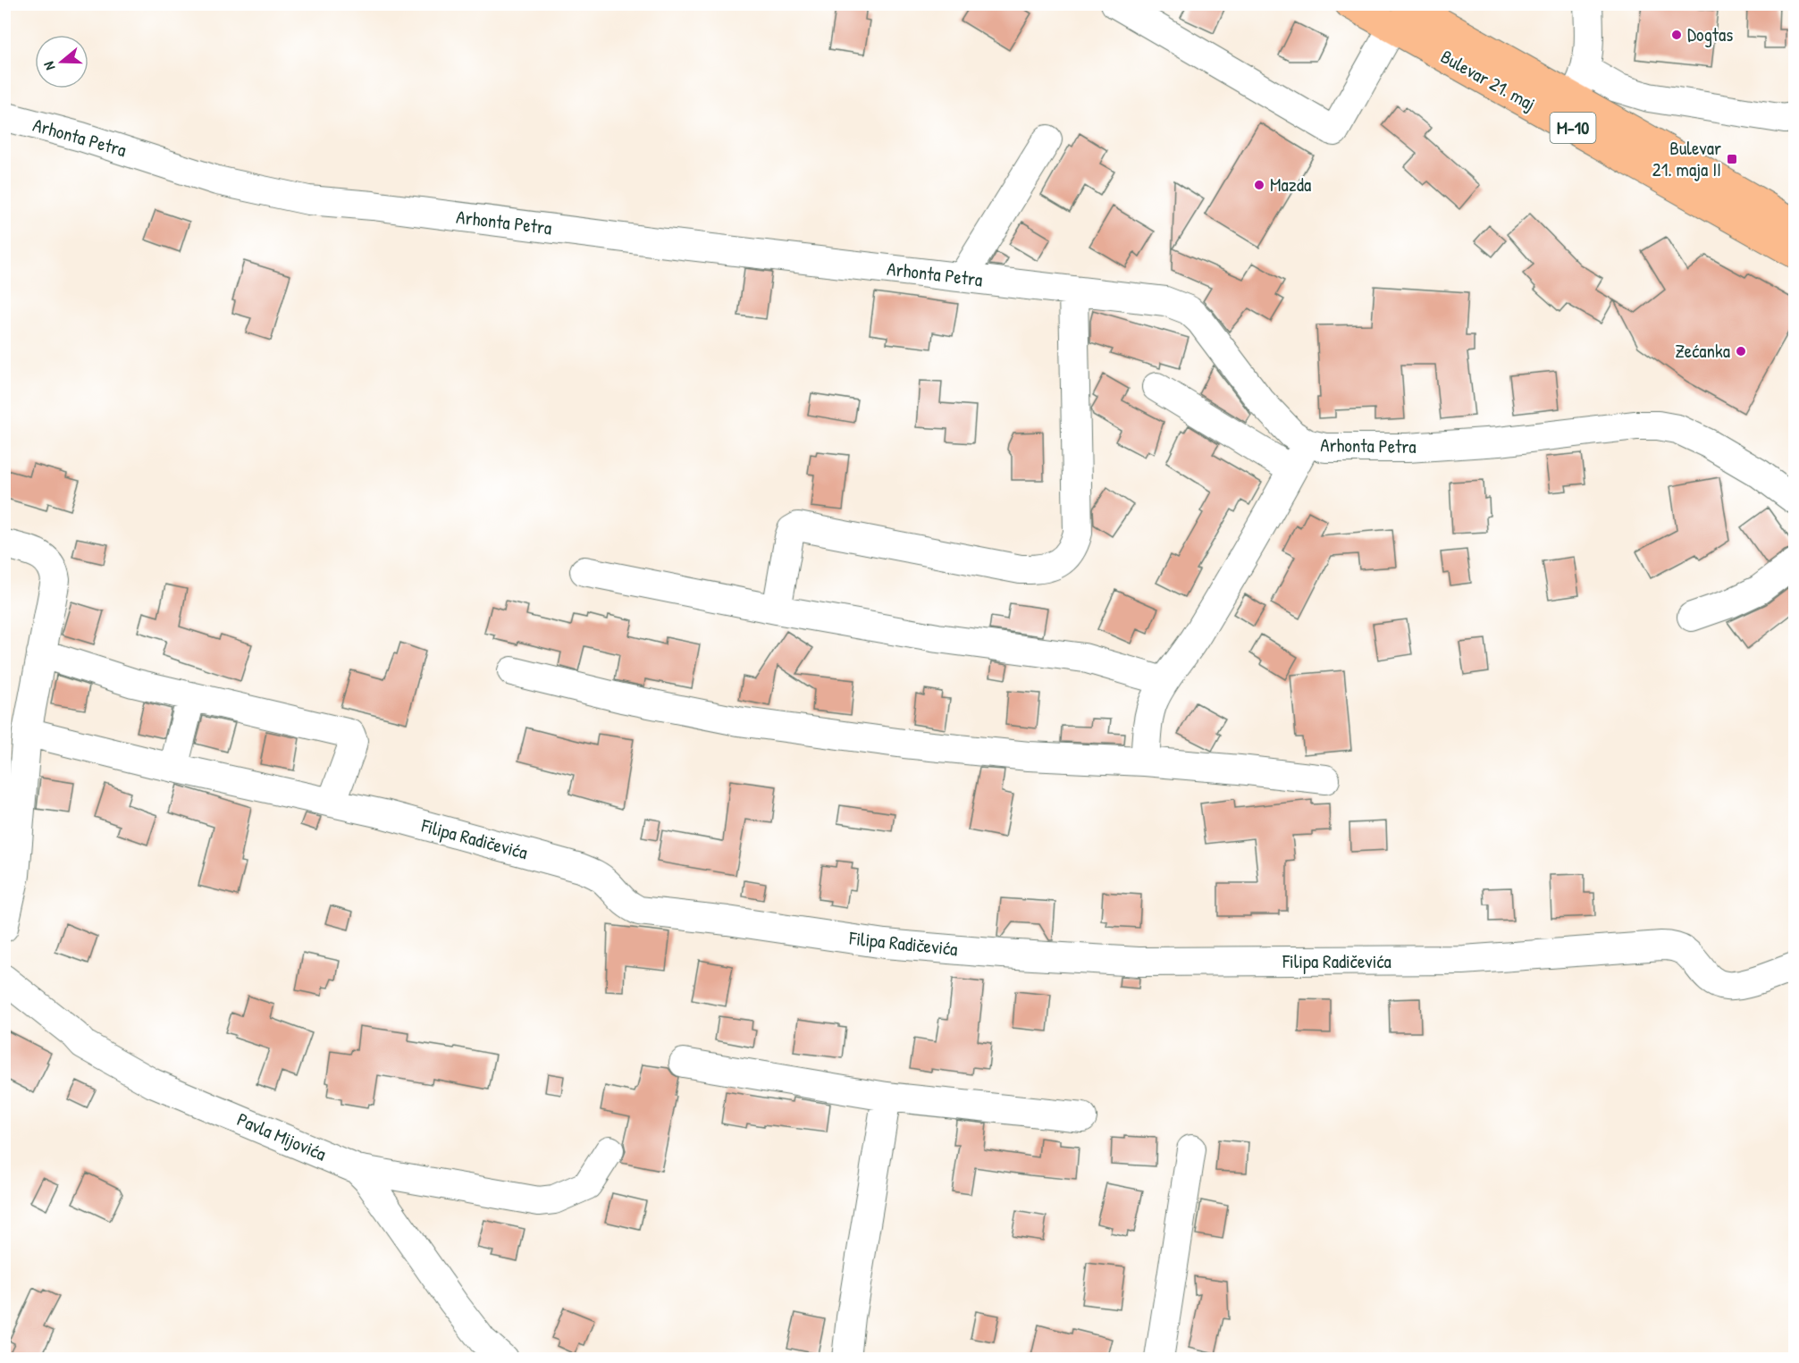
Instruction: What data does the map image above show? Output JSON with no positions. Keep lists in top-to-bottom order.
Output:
{
  "streets": {
    "main road": ["Bulevar 21. maj", "M-10"],
    "street": ["Arhonta Petra", "Filipa Radičevića", "Pavla Mijovića"]
  },
  "places": {
    "other": ["Dogtas", "Mazda", "Zećanka"],
    "transit": ["Bulevar 21. maja II"]
  },
  "north": "left"
}
